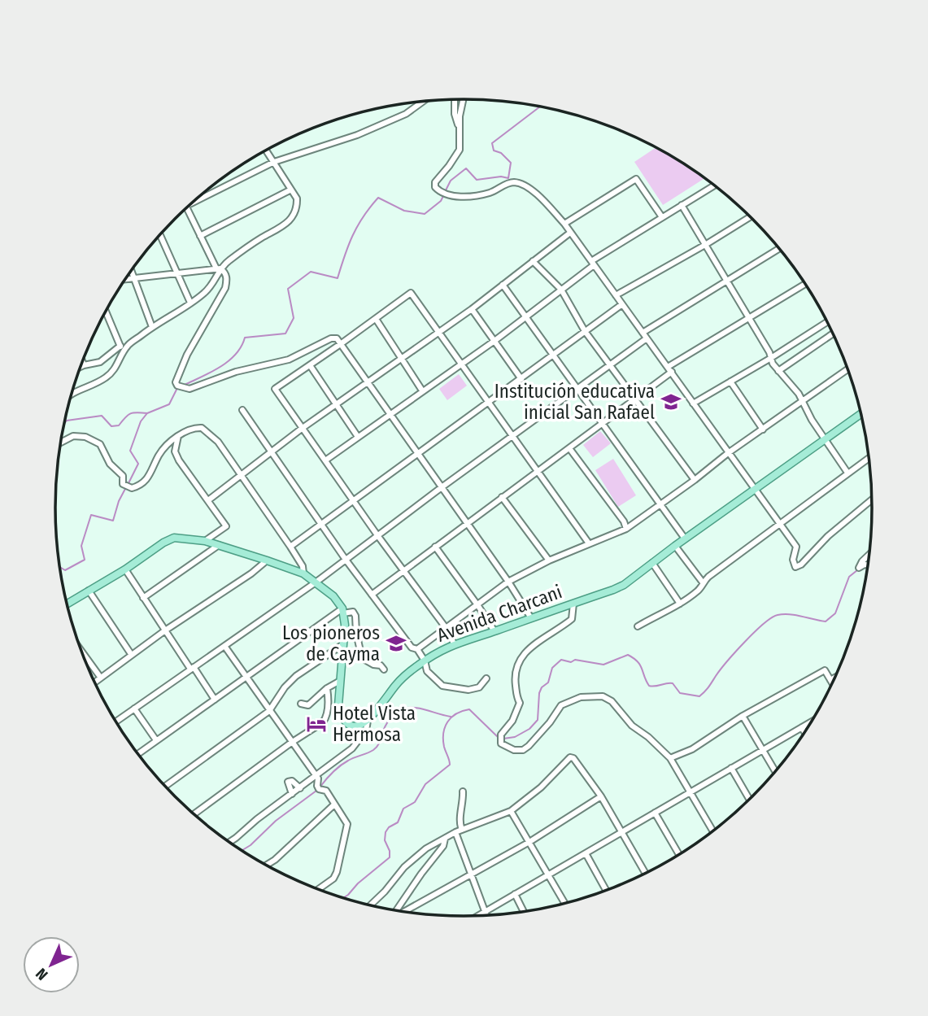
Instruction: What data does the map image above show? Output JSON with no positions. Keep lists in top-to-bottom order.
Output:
{
  "streets": {
    "main road": ["Avenida Charcani"]
  },
  "places": {
    "school or university": ["Institución educativa inicial San Rafael", "Los pioneros de Cayma"],
    "hotel": ["Hotel Vista Hermosa"]
  },
  "north": "bottom left"
}
